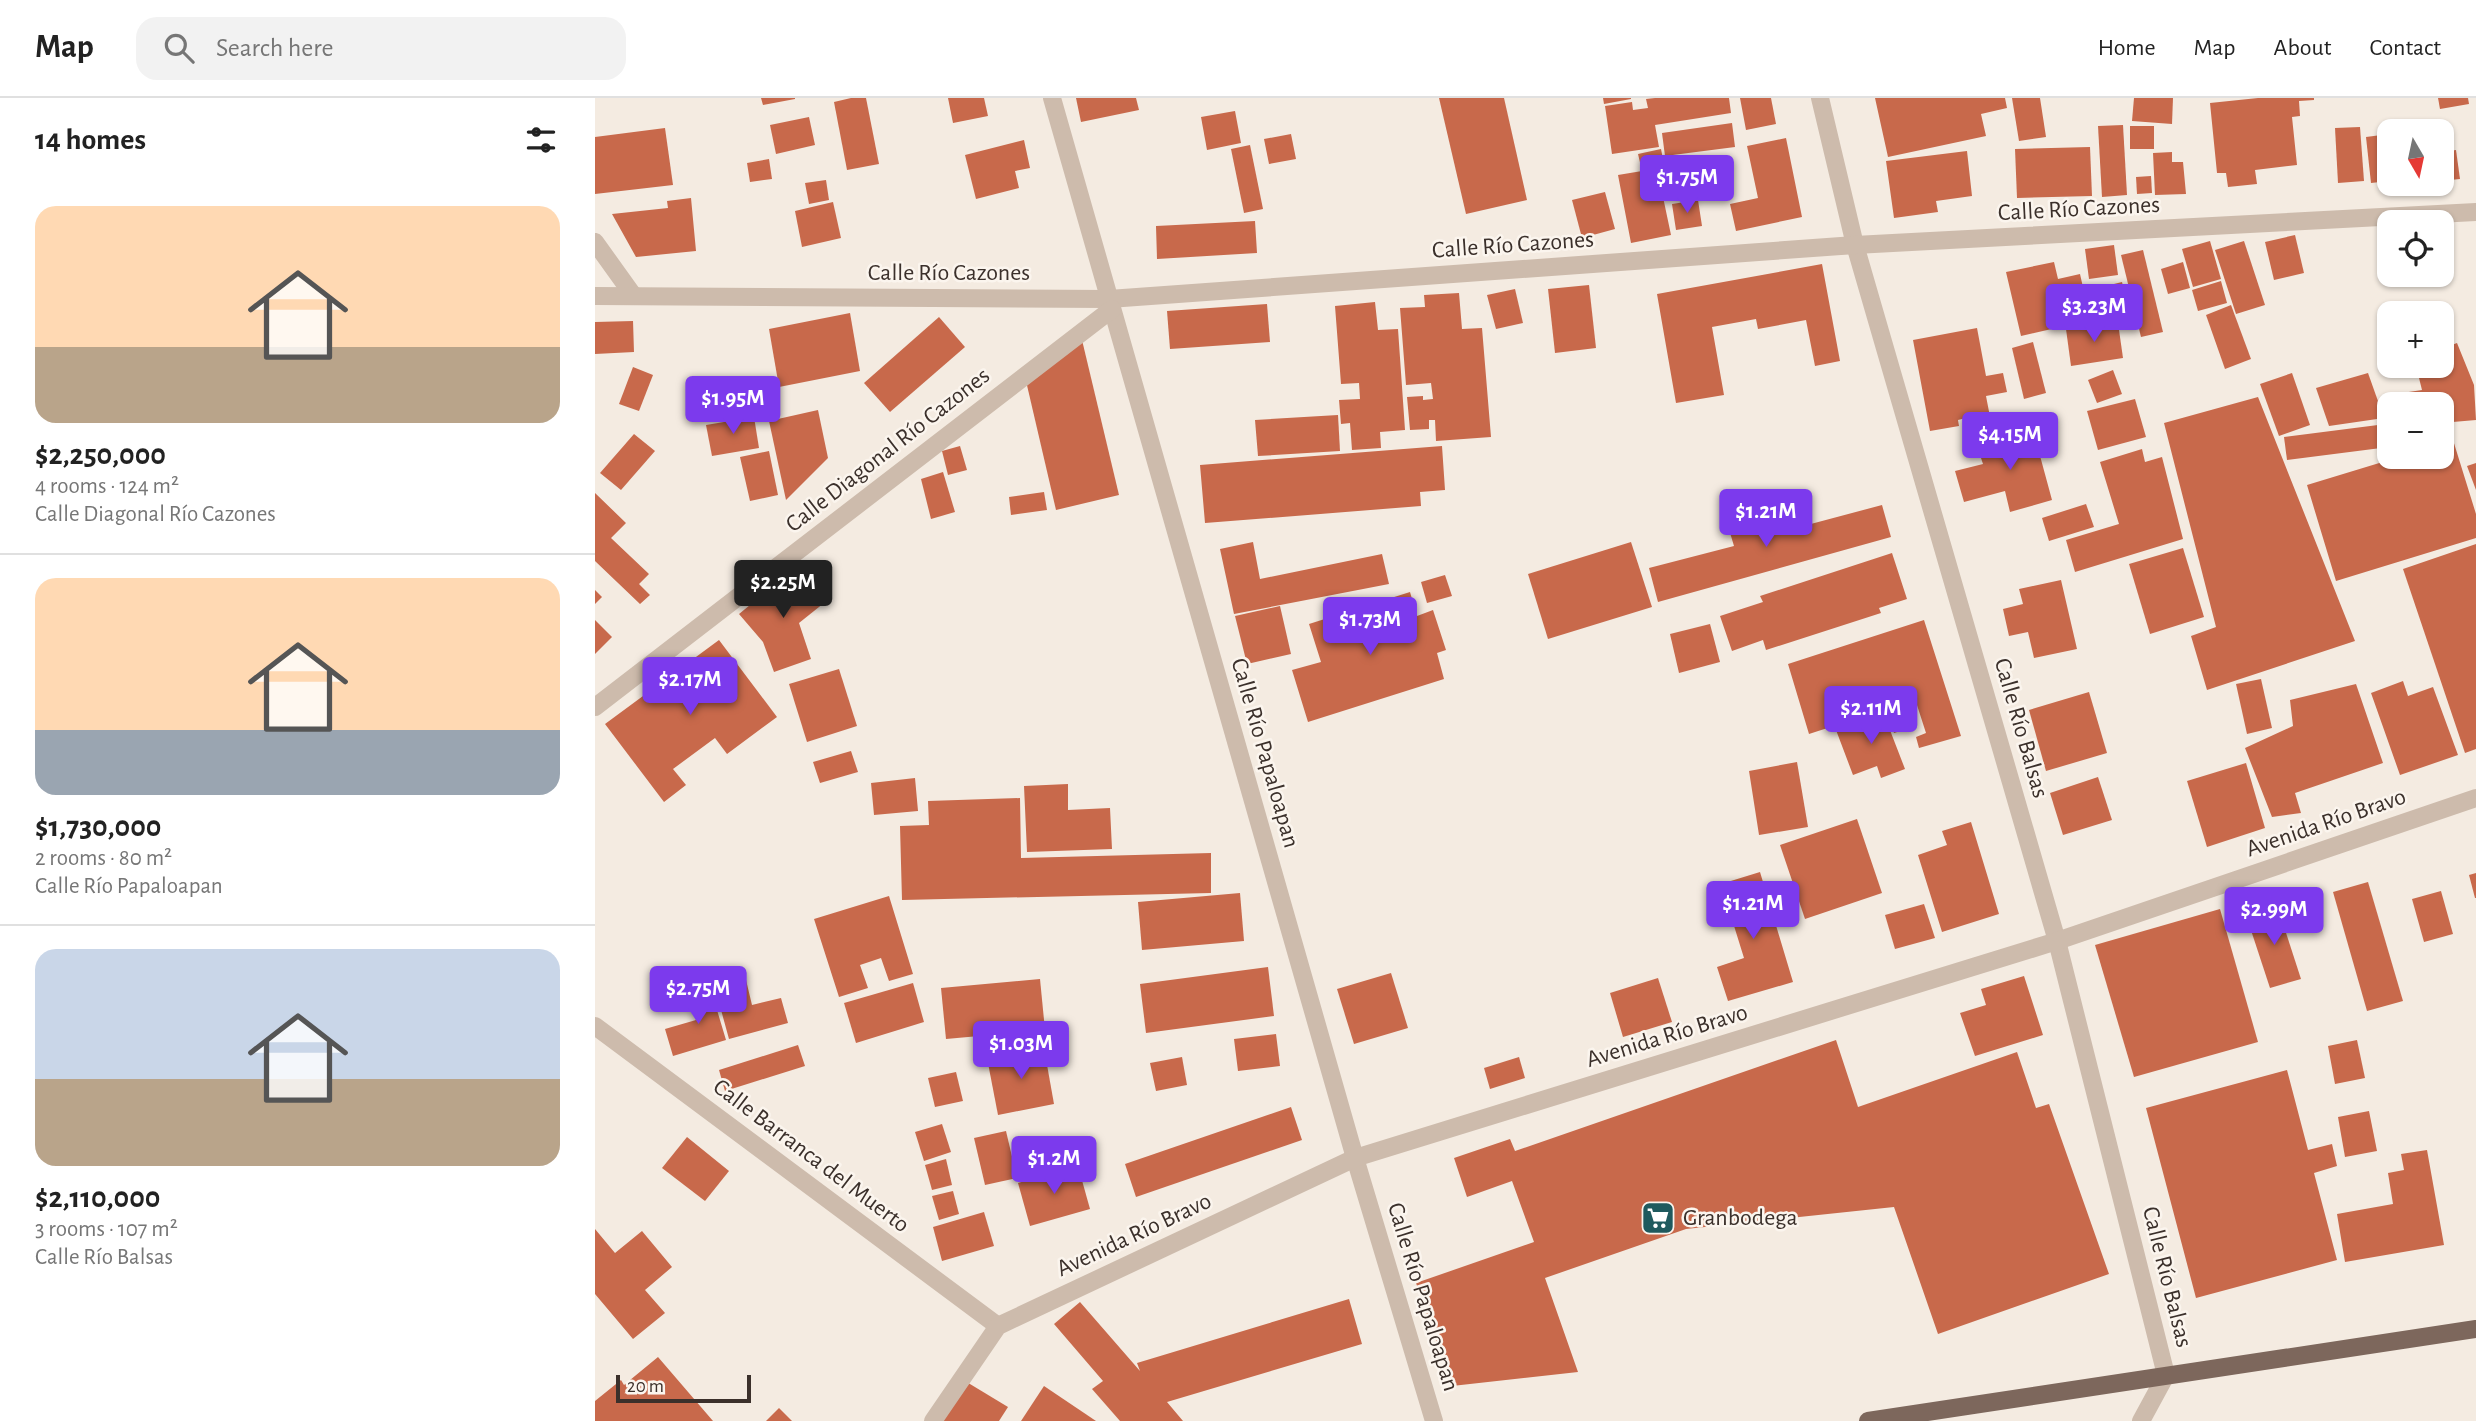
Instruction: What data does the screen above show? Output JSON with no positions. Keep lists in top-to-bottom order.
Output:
{
  "streets": {
    "street": [
      "Calle Río Cazones",
      "Calle Diagonal Río Cazones",
      "Calle Río Balsas",
      "Calle Río Papaloapan",
      "Avenida Río Bravo",
      "Calle Barranca del Muerto"
    ]
  },
  "crossings": [
    ["Calle Río Cazones", "Calle Diagonal Río Cazones"],
    ["Calle Río Cazones", "Calle Río Balsas"],
    ["Calle Río Cazones", "Calle Río Papaloapan"],
    ["Calle Diagonal Río Cazones", "Calle Río Papaloapan"],
    ["Calle Río Balsas", "Avenida Río Bravo"],
    ["Calle Río Papaloapan", "Avenida Río Bravo"],
    ["Avenida Río Bravo", "Calle Barranca del Muerto"]
  ],
  "places": {
    "supermarket": ["Granbodega"]
  },
  "scale_bar": "20 m",
  "north": "bottom",
  "page": {
    "header": "Map",
    "search": "Search here",
    "nav": [
      "Home",
      "Map",
      "About",
      "Contact"
    ],
    "heading": "14 homes",
    "map_buttons": ["+", "−"],
    "price": [
      "$1.75M",
      "$3.23M",
      "$1.95M",
      "$4.15M",
      "$1.21M",
      "$2.25M",
      "$1.73M",
      "$2.17M",
      "$2.11M",
      "$1.21M",
      "$2.99M",
      "$2.75M",
      "$1.03M",
      "$1.2M"
    ],
    "list": [
      {
        "name": "$2,250,000",
        "note": "4 rooms · 124 m² · Calle Diagonal Río Cazones"
      },
      {
        "name": "$1,730,000",
        "note": "2 rooms · 80 m² · Calle Río Papaloapan"
      },
      {
        "name": "$2,110,000",
        "note": "3 rooms · 107 m² · Calle Río Balsas"
      }
    ],
    "scale": "20 m"
  }
}
